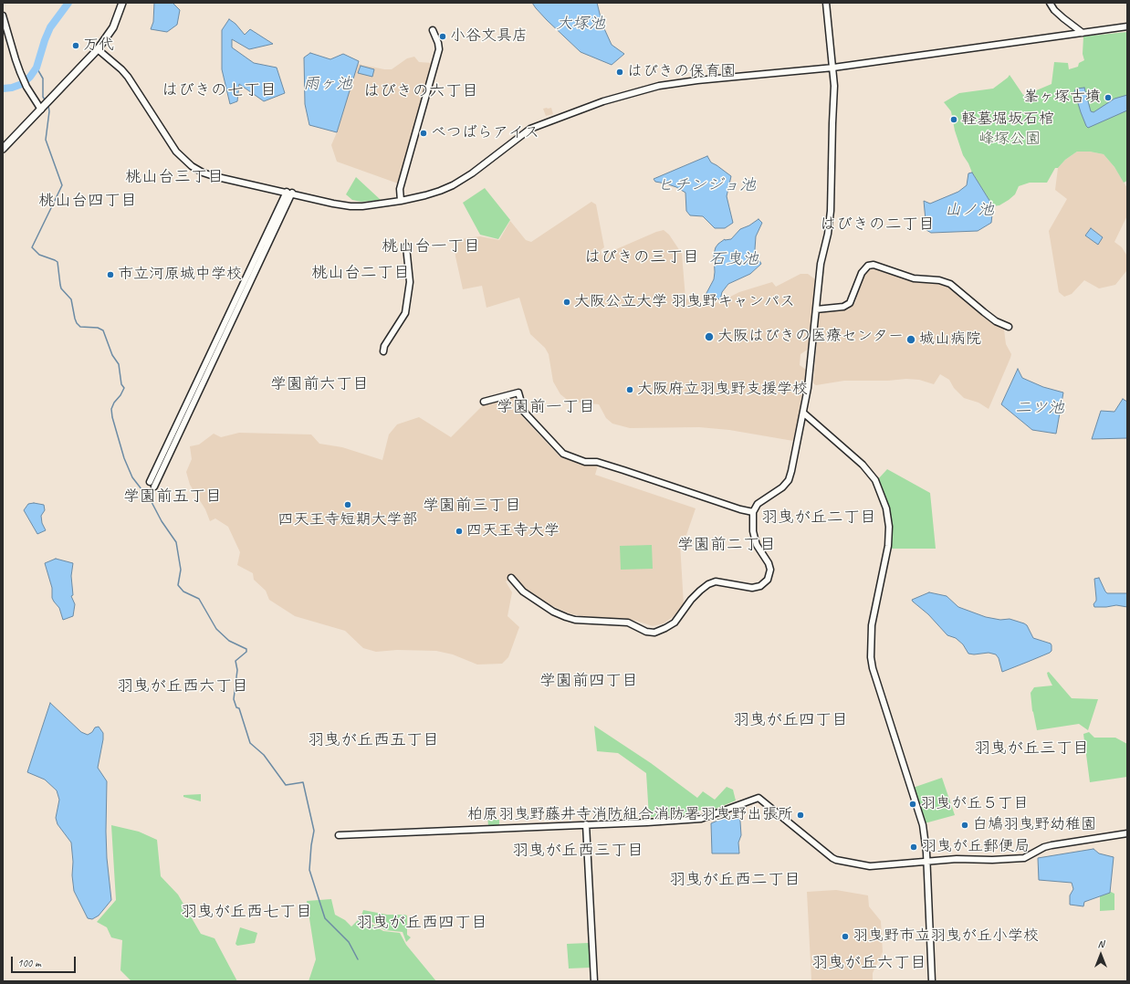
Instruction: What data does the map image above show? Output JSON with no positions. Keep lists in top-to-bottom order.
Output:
{
  "districts": [
    "はびきの七丁目",
    "はびきの六丁目",
    "桃山台三丁目",
    "桃山台四丁目",
    "はびきの二丁目",
    "桃山台一丁目",
    "はびきの三丁目",
    "桃山台二丁目",
    "学園前六丁目",
    "学園前一丁目",
    "学園前五丁目",
    "学園前三丁目",
    "羽曳が丘二丁目",
    "学園前二丁目",
    "学園前四丁目",
    "羽曳が丘西六丁目",
    "羽曳が丘四丁目",
    "羽曳が丘西五丁目",
    "羽曳が丘三丁目",
    "羽曳が丘西三丁目",
    "羽曳が丘西二丁目",
    "羽曳が丘西七丁目",
    "羽曳が丘西四丁目",
    "羽曳が丘六丁目"
  ],
  "water": [
    "大塚池",
    "雨ヶ池",
    "ヒチンジョ池",
    "山ノ池",
    "石曳池",
    "二ツ池"
  ],
  "parks": ["峰塚公園"],
  "places": [
    "小谷文具店",
    "万代",
    "はびきの保育園",
    "峯ヶ塚古墳",
    "軽墓堀坂石棺",
    "べつばらアイス",
    "市立河原城中学校",
    "大阪公立大学 羽曳野キャンパス",
    "大阪はびきの医療センター",
    "城山病院",
    "大阪府立羽曳野支援学校",
    "四天王寺短期大学部",
    "四天王寺大学",
    "羽曳が丘５丁目",
    "柏原羽曳野藤井寺消防組合消防署羽曳野出張所",
    "白鳩羽曳野幼稚園",
    "羽曳が丘郵便局",
    "羽曳野市立羽曳が丘小学校"
  ],
  "scale_bar": "100 m",
  "north": "top"
}
